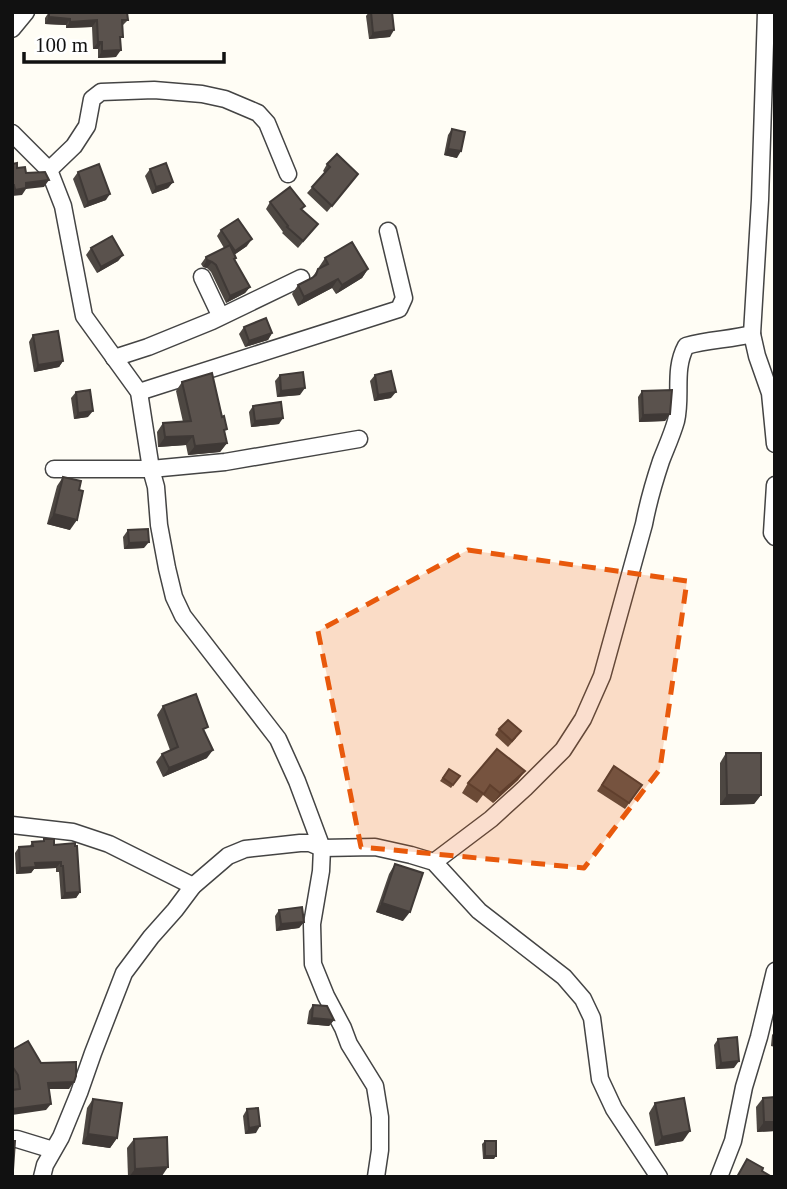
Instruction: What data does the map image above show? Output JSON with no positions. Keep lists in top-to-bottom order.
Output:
{
  "scale_bar": "100 m"
}
